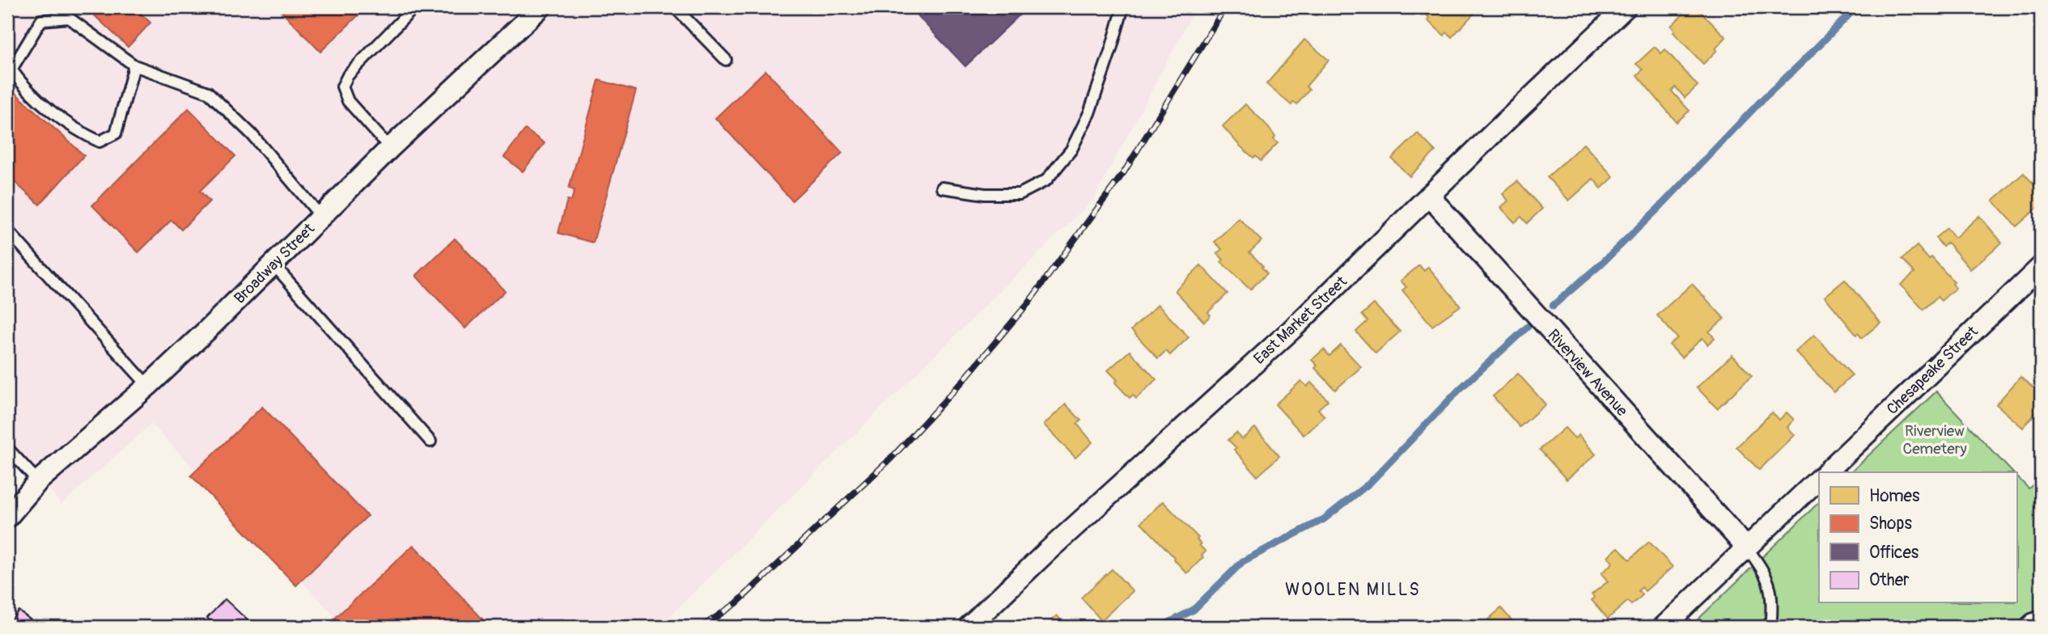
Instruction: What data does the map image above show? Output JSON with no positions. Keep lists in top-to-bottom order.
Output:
{
  "streets": {
    "street": [
      "Broadway Street",
      "East Market Street",
      "Chesapeake Street",
      "Riverview Avenue"
    ]
  },
  "crossings": [
    ["East Market Street", "Riverview Avenue"]
  ],
  "districts": ["WOOLEN MILLS"],
  "parks": ["Riverview Cemetery"],
  "legend": [
    "Homes",
    "Shops",
    "Offices",
    "Other"
  ]
}
